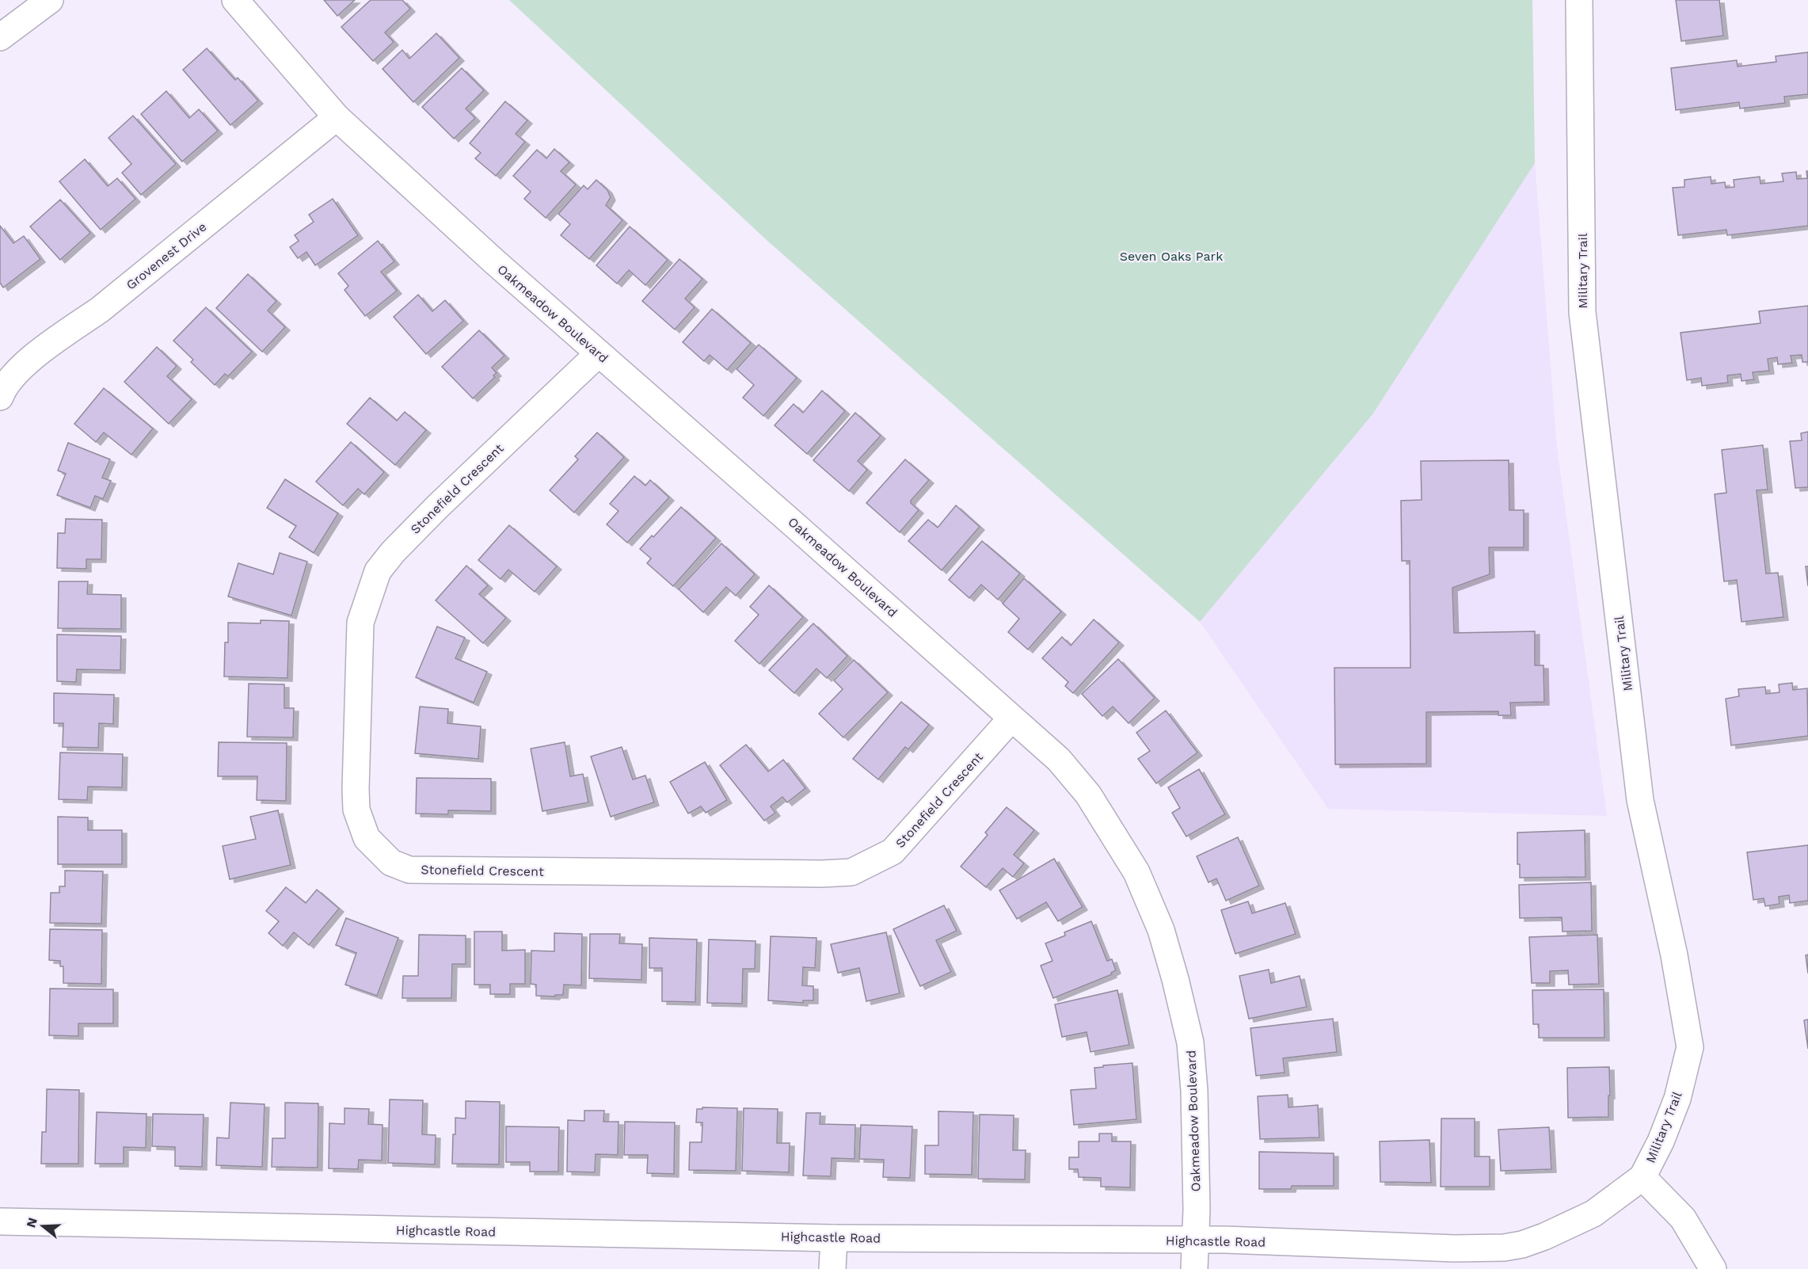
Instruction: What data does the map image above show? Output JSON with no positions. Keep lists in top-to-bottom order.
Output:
{
  "streets": {
    "street": [
      "Grovenest Drive",
      "Military Trail",
      "Oakmeadow Boulevard",
      "Stonefield Crescent",
      "Highcastle Road"
    ]
  },
  "crossings": [
    ["Grovenest Drive", "Oakmeadow Boulevard"],
    ["Military Trail", "Highcastle Road"],
    ["Oakmeadow Boulevard", "Stonefield Crescent"],
    ["Oakmeadow Boulevard", "Highcastle Road"]
  ],
  "parks": ["Seven Oaks Park"],
  "north": "left"
}
